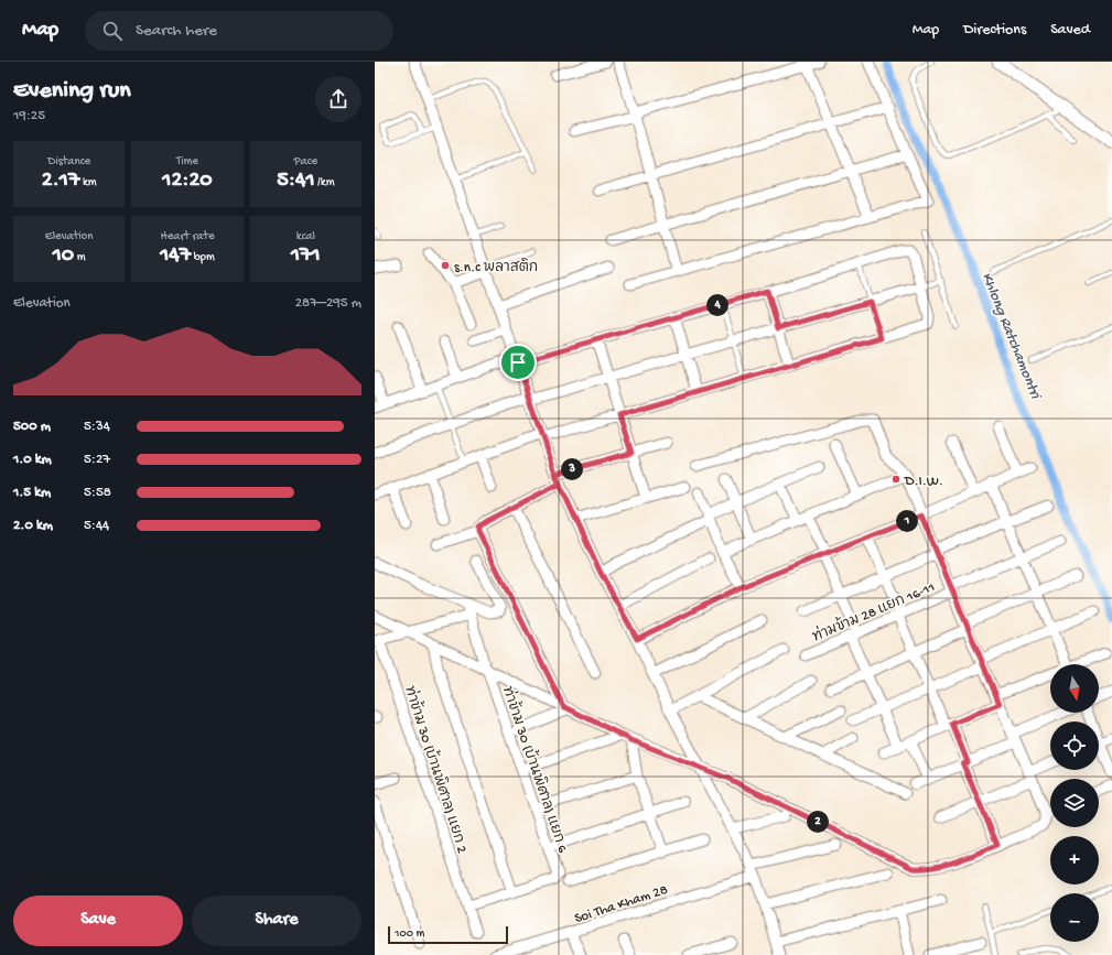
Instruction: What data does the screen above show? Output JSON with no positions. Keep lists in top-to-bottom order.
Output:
{
  "streets": {
    "street": [
      "ท่ามข้าม 28 แยก 16-11",
      "ท่าข้าม 30 (บ้านพิศาล) แยก 2",
      "ท่าข้าม 30 (บ้านพิศาล) แยก 6",
      "Soi Tha Kham 28"
    ]
  },
  "water": ["Khlong Ratchamontri"],
  "places": ["s.n.c พลาสติก", "D.I.W."],
  "scale_bar": "100 m",
  "north": "bottom",
  "page": {
    "header": "Map",
    "search": "Search here",
    "nav": ["Map", "Directions", "Saved"],
    "heading": ["Evening run", "19:25"],
    "stats": [
      ["Distance", "2.17 km"],
      ["Time", "12:20"],
      ["Pace", "5:41 /km"],
      ["Elevation", "10 m"],
      ["Heart rate", "147 bpm"],
      ["kcal", "171"]
    ],
    "chart": ["Elevation", "287–295 m"],
    "pins": [
      "4",
      "3",
      "1",
      "2"
    ],
    "list": [
      {
        "name": "500 m",
        "note": "5:34"
      },
      {
        "name": "1.0 km",
        "note": "5:27"
      },
      {
        "name": "1.5 km",
        "note": "5:58"
      },
      {
        "name": "2.0 km",
        "note": "5:44"
      }
    ],
    "map_buttons": ["+", "−"],
    "buttons": ["Save", "Share"],
    "scale": "100 m"
  }
}
